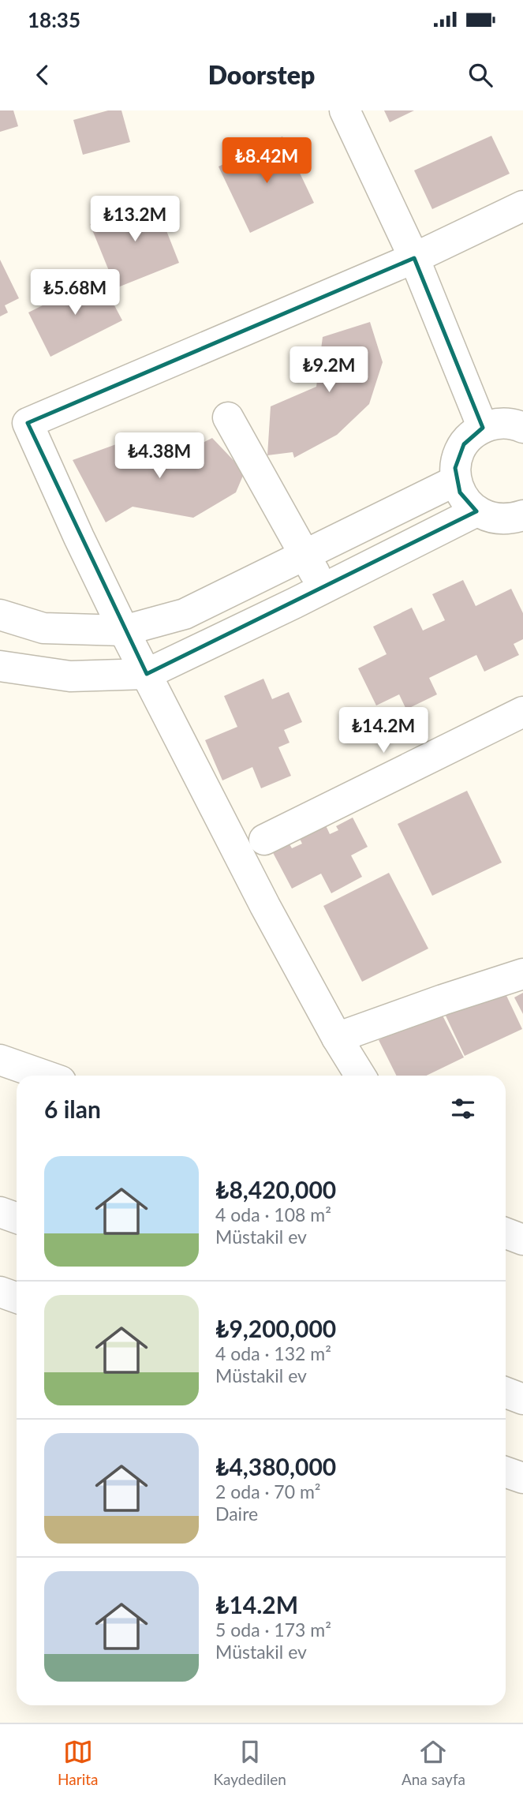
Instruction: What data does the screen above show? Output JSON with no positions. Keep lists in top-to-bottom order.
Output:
{
  "page": {
    "status": "18:35",
    "header": "Doorstep",
    "price": [
      "₺8.42M",
      "₺13.2M",
      "₺5.68M",
      "₺9.2M",
      "₺4.38M",
      "₺14.2M"
    ],
    "heading": "6 ilan",
    "list": [
      {
        "name": "₺8,420,000",
        "note": "4 oda · 108 m² · Müstakil ev"
      },
      {
        "name": "₺9,200,000",
        "note": "4 oda · 132 m² · Müstakil ev"
      },
      {
        "name": "₺4,380,000",
        "note": "2 oda · 70 m² · Daire"
      },
      {
        "name": "₺14.2M",
        "note": "5 oda · 173 m² · Müstakil ev"
      }
    ],
    "tabs": ["Harita", "Kaydedilen", "Ana sayfa"]
  }
}
